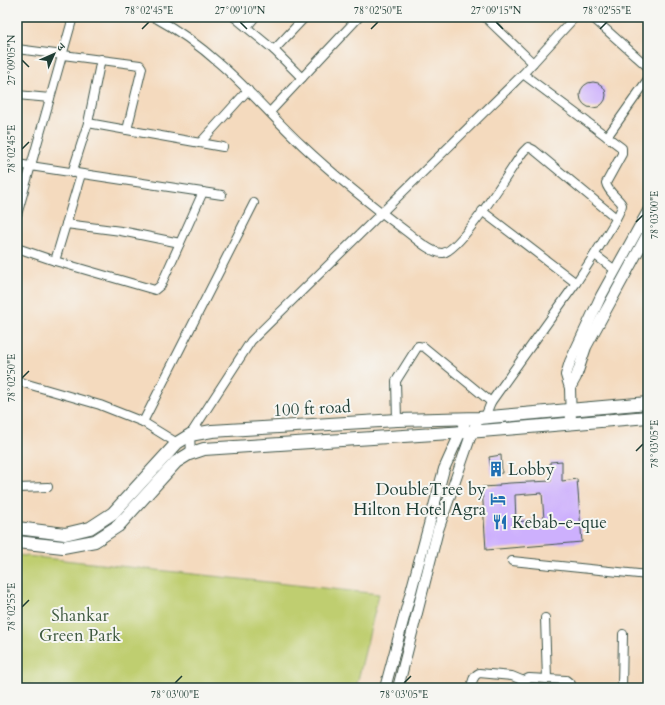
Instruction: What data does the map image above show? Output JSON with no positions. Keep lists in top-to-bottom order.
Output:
{
  "streets": {
    "main road": ["100 ft road"]
  },
  "parks": ["Shankar Green Park"],
  "places": {
    "building": ["Lobby"],
    "hotel": ["DoubleTree by Hilton Hotel Agra"],
    "restaurant": ["Kebab-e-que"]
  },
  "north": "top right",
  "coordinates": [
    "78°02'45\"E",
    "27°09'10\"N",
    "78°02'50\"E",
    "27°09'15\"N",
    "78°02'55\"E",
    "27°09'05\"N",
    "78°03'00\"E",
    "78°03'05\"E"
  ]
}
